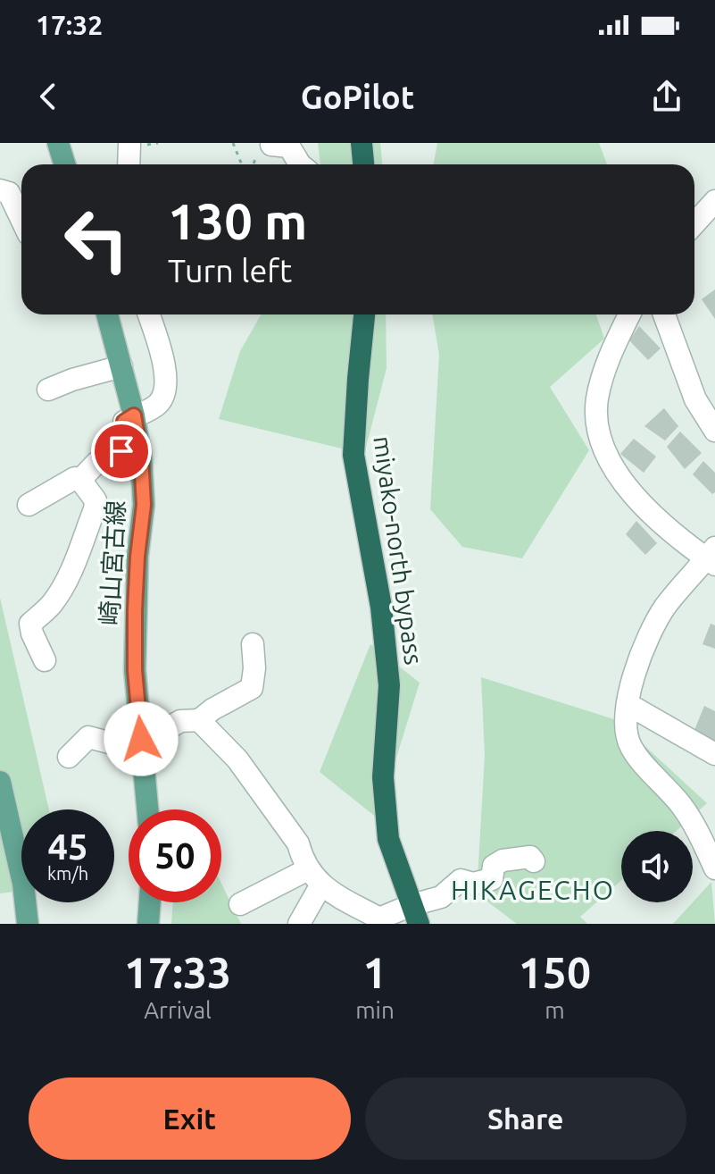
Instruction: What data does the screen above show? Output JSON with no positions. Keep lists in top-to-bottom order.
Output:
{
  "streets": {
    "highway": ["miyako-north bypass"],
    "main road": ["崎山宮古線"]
  },
  "districts": ["HIKAGECHO"],
  "page": {
    "status": "17:32",
    "header": "GoPilot",
    "turn": ["130 m", "Turn left"],
    "speed": "45 km/h",
    "limit": "50",
    "eta": [
      "17:33",
      "Arrival",
      "1",
      "min",
      "150",
      "m"
    ],
    "buttons": ["Exit", "Share"]
  }
}
